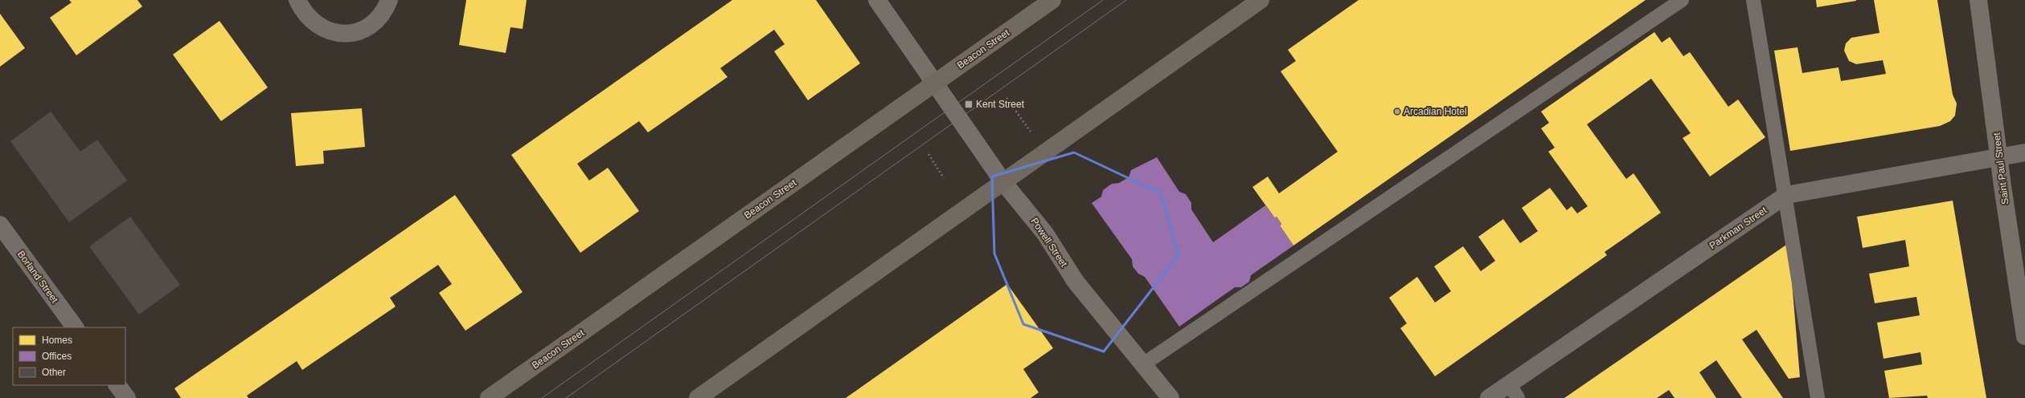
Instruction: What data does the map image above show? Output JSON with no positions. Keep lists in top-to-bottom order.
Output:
{
  "streets": {
    "main road": ["Beacon Street"],
    "street": [
      "Saint Paul Street",
      "Parkman Street",
      "Powell Street",
      "Borland Street"
    ]
  },
  "crossings": [
    ["Beacon Street", "Powell Street"],
    ["Saint Paul Street", "Parkman Street"]
  ],
  "places": {
    "transit": ["Kent Street"],
    "other": ["Arcadian Hotel"]
  },
  "legend": ["Homes", "Offices", "Other"]
}
